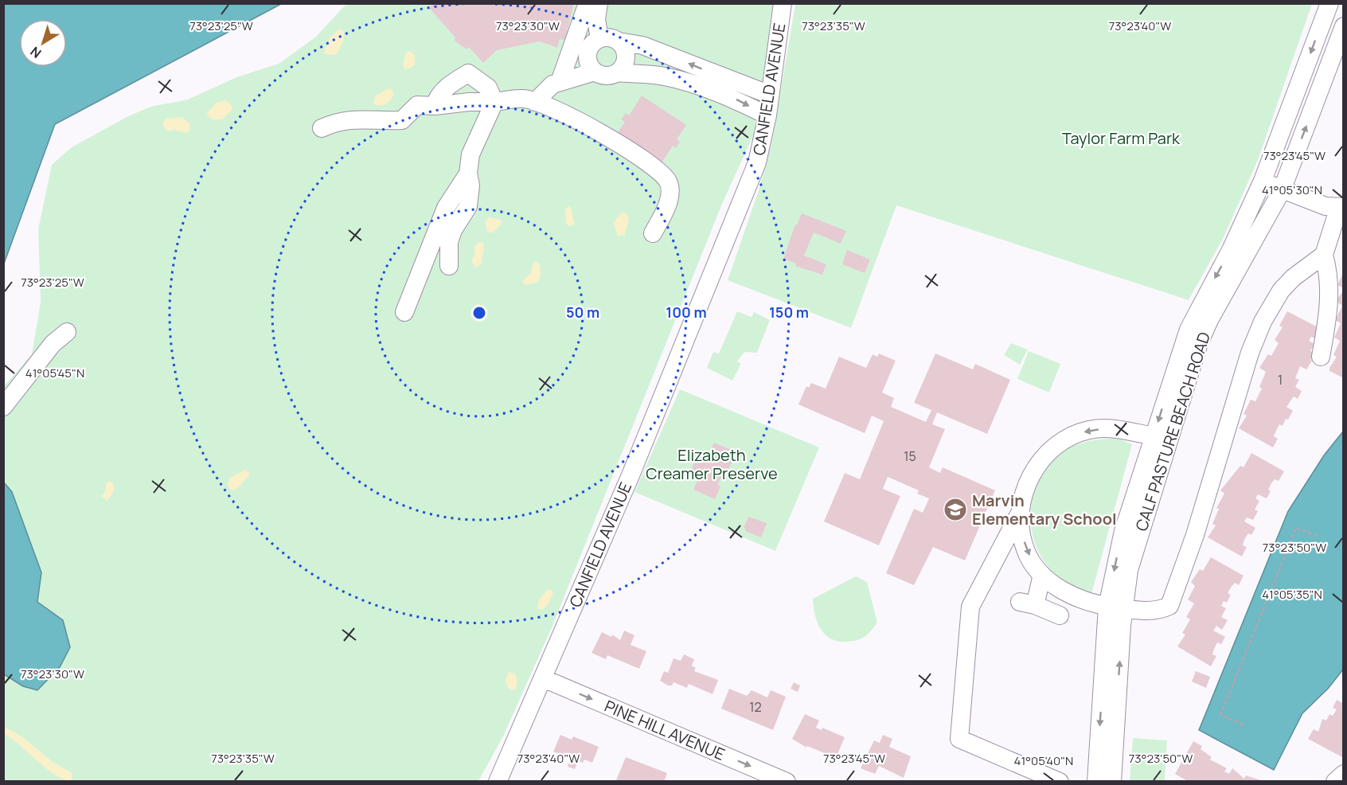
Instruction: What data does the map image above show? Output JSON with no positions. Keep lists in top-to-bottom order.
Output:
{
  "streets": {
    "street": ["CANFIELD AVENUE", "CALF PASTURE BEACH ROAD", "PINE HILL AVENUE"]
  },
  "crossings": [
    ["CANFIELD AVENUE", "PINE HILL AVENUE"]
  ],
  "one_way": ["PINE HILL AVENUE"],
  "parks": ["Taylor Farm Park", "Elizabeth Creamer Preserve"],
  "places": {
    "school or university": ["Marvin Elementary School"]
  },
  "house_numbers": ["1", "15", "12"],
  "north": "bottom left",
  "coordinates": [
    "73°23'25\"W",
    "73°23'30\"W",
    "73°23'35\"W",
    "73°23'40\"W",
    "73°23'45\"W",
    "41°05'30\"N",
    "41°05'45\"N",
    "73°23'50\"W",
    "41°05'35\"N",
    "41°05'40\"N"
  ],
  "rings": ["50 m", "100 m", "150 m"]
}
